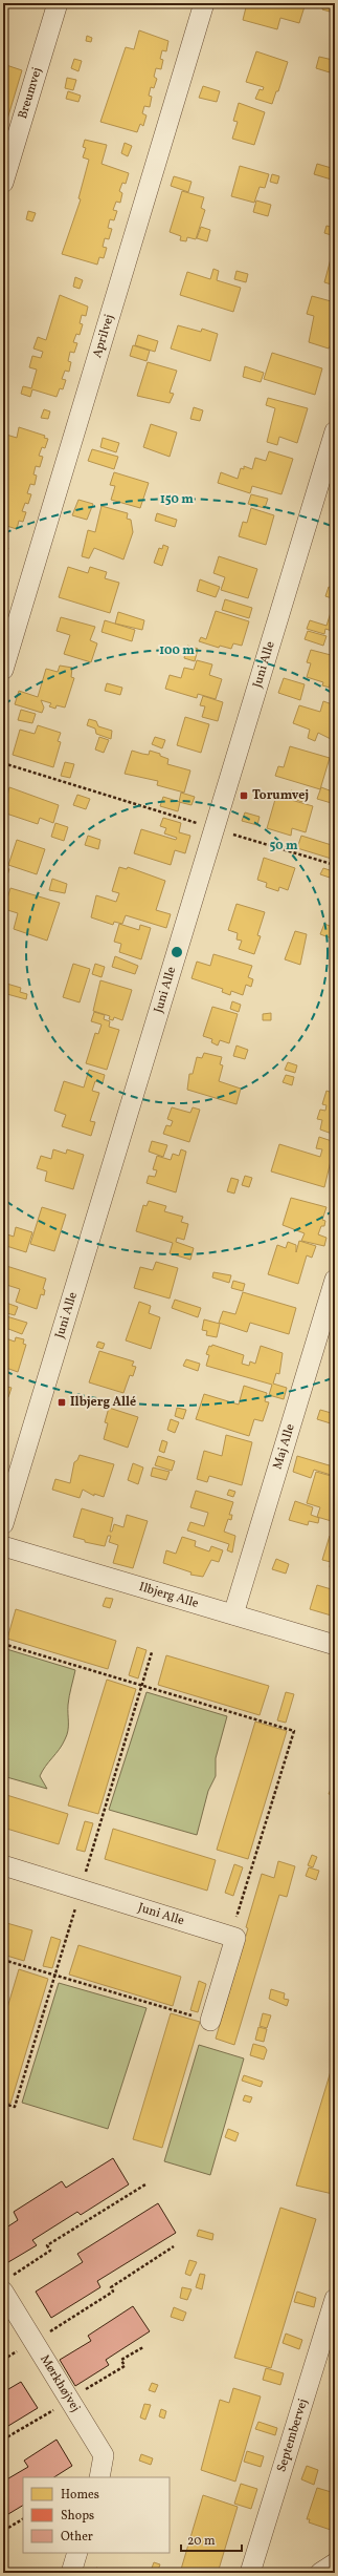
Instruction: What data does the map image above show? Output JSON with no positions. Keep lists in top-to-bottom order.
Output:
{
  "streets": {
    "street": [
      "Breumvej",
      "Aprilvej",
      "Juni Alle",
      "Maj Alle",
      "Ilbjerg Alle",
      "Mørkhøjvej",
      "Septembervej"
    ]
  },
  "crossings": [
    ["Maj Alle", "Ilbjerg Alle"]
  ],
  "places": {
    "transit": ["Torumvej", "Ilbjerg Allé"]
  },
  "legend": ["Homes", "Shops", "Other"],
  "scale_bar": "20 m",
  "rings": ["150 m", "100 m", "50 m"]
}
